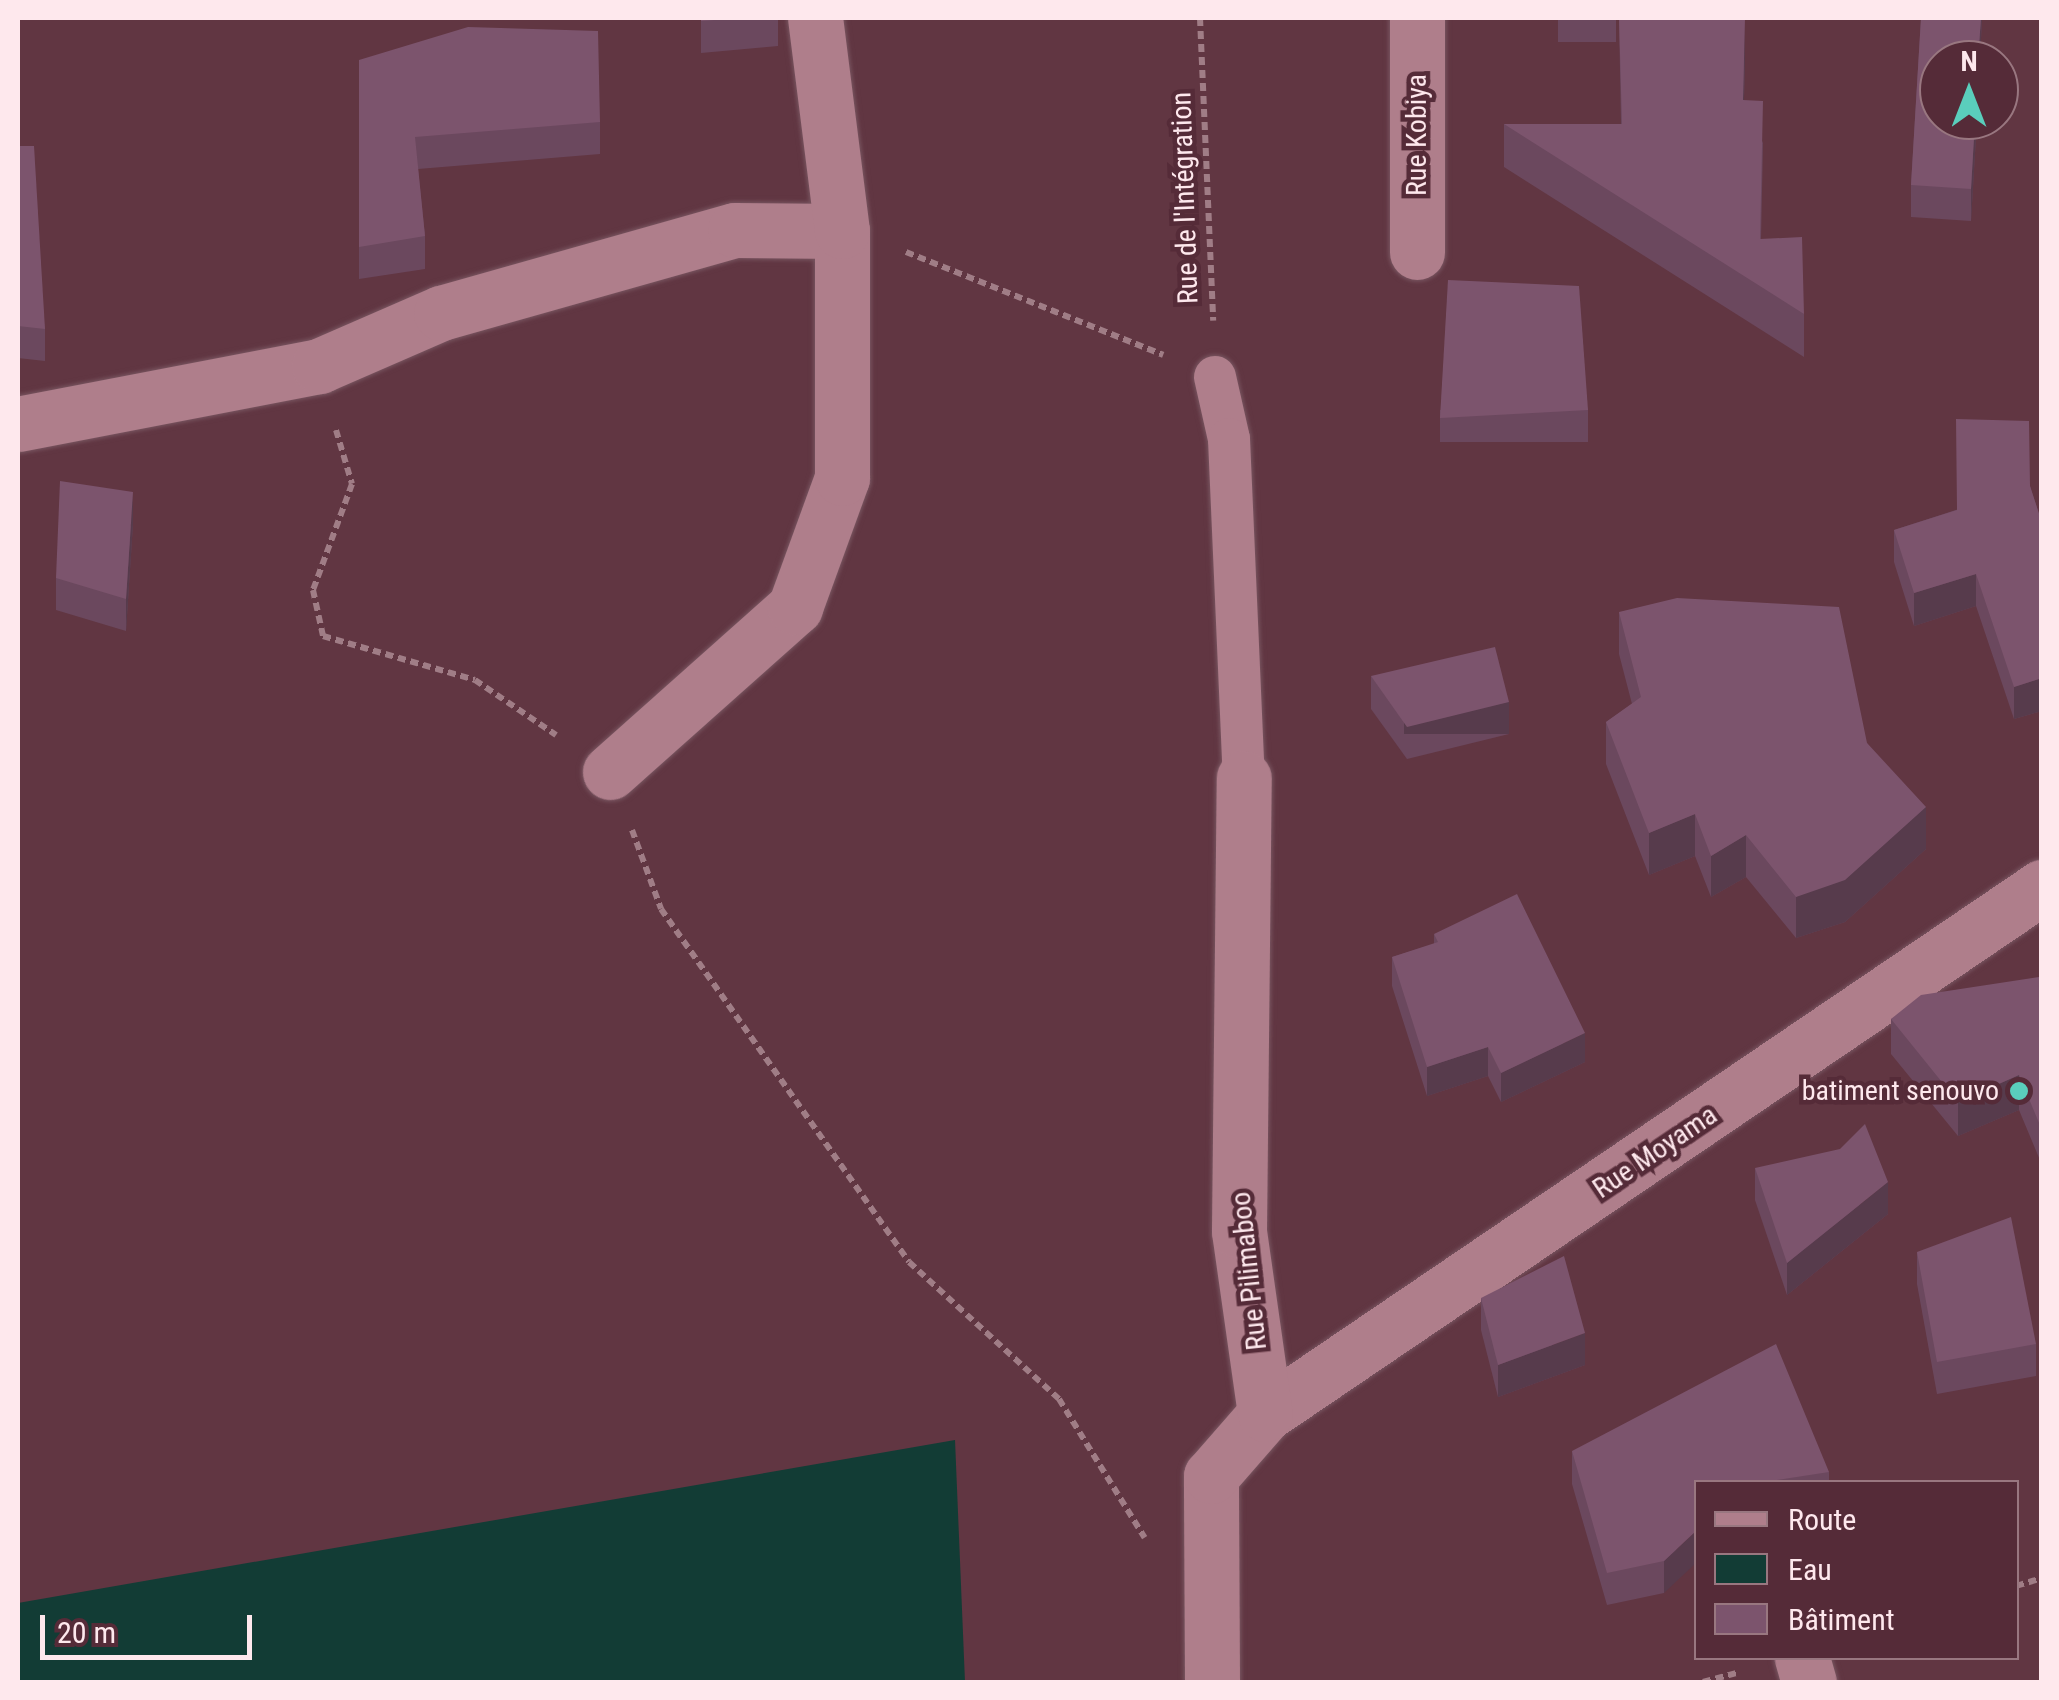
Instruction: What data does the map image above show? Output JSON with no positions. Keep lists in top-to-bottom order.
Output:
{
  "streets": {
    "street": ["Rue Kobiya", "Rue Moyama", "Rue Pilimaboo"],
    "path": ["Rue de l'Intégration"]
  },
  "crossings": [
    ["Rue Moyama", "Rue Pilimaboo"]
  ],
  "places": ["batiment senouvo"],
  "legend": ["Route", "Eau", "Bâtiment"],
  "scale_bar": "20 m",
  "north": "top"
}
